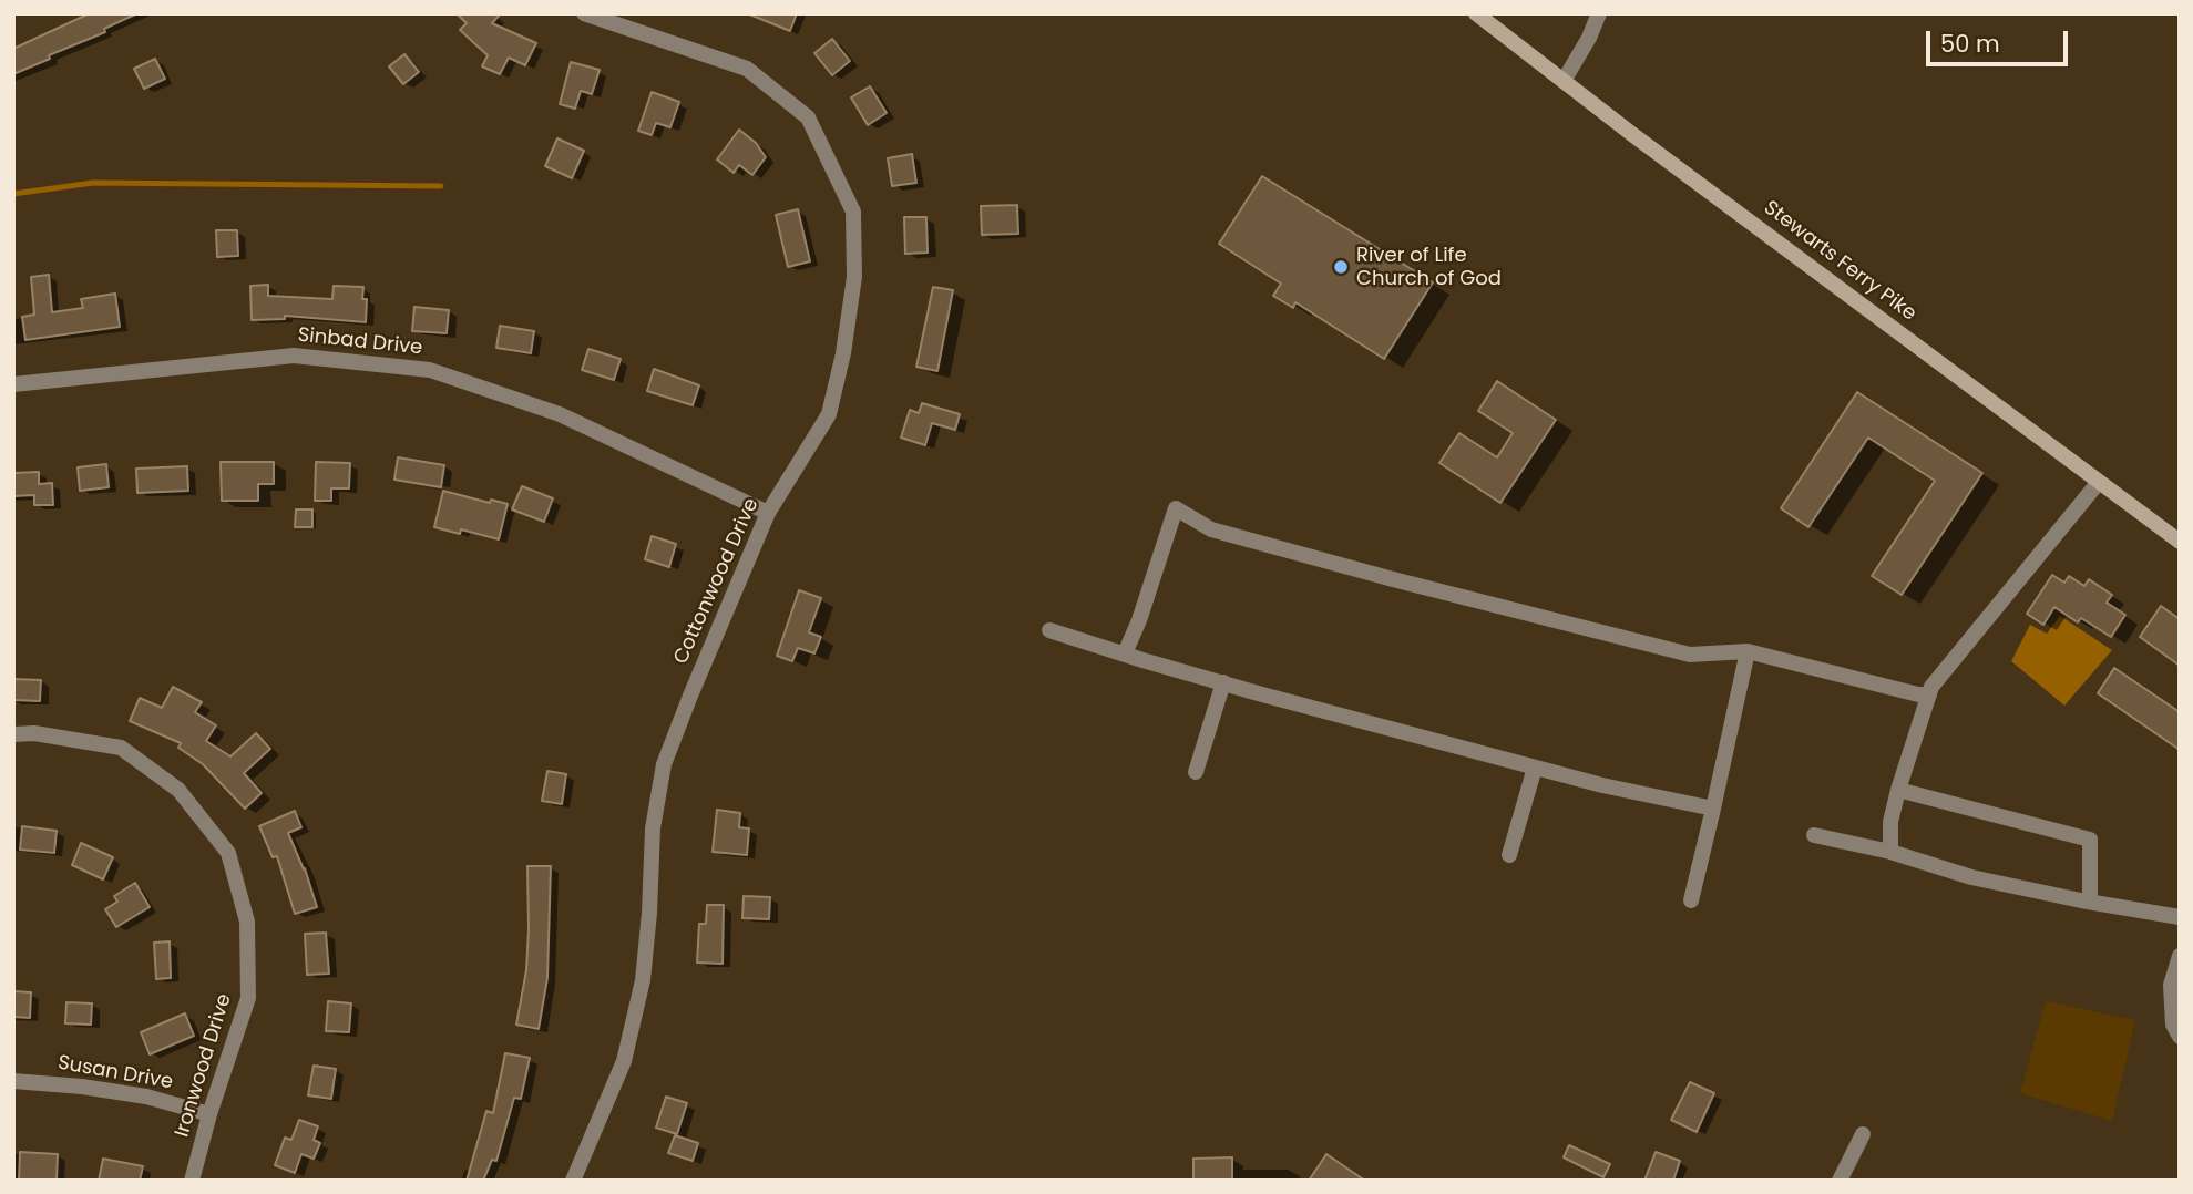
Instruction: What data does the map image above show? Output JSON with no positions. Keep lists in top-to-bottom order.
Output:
{
  "streets": {
    "main road": ["Stewarts Ferry Pike"],
    "street": [
      "Sinbad Drive",
      "Cottonwood Drive",
      "Ironwood Drive",
      "Susan Drive"
    ]
  },
  "crossings": [
    ["Sinbad Drive", "Cottonwood Drive"],
    ["Ironwood Drive", "Susan Drive"]
  ],
  "places": ["River of Life Church of God"],
  "scale_bar": "50 m"
}
